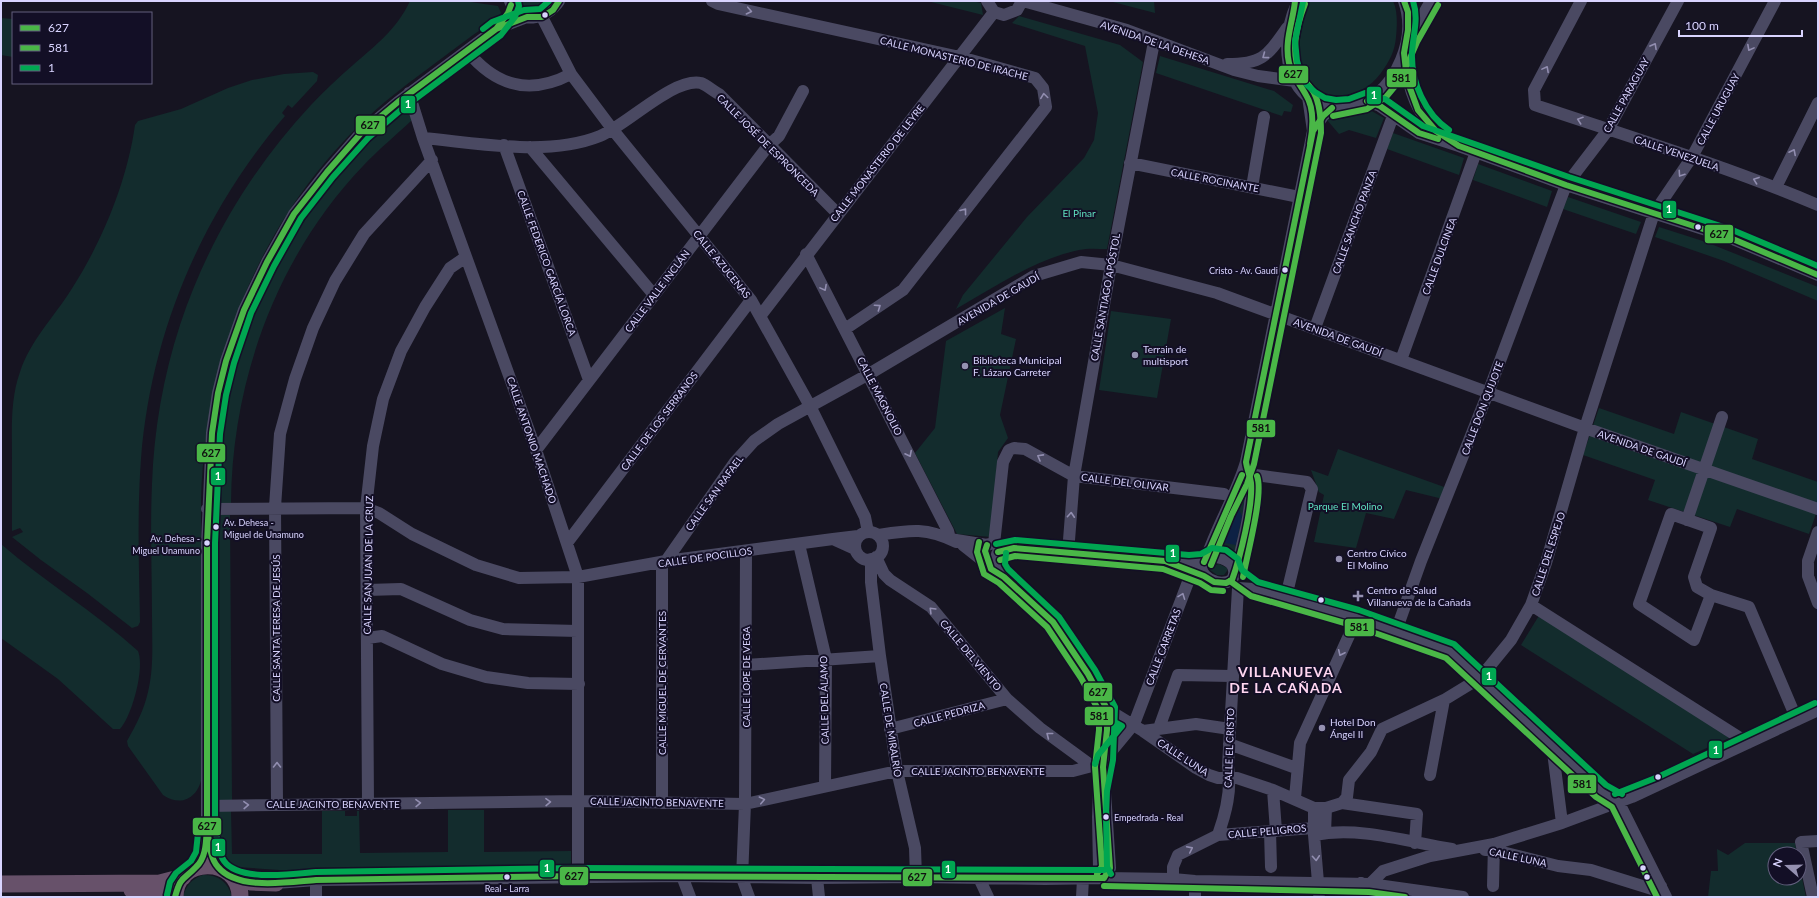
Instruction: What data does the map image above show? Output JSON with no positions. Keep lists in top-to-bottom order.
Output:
{
  "streets": {
    "street": [
      "AVENIDA DE LA DEHESA",
      "CALLE MONASTERIO DE IRACHE",
      "CALLE PARAGUAY",
      "CALLE URUGUAY",
      "CALLE JOSÉ DE ESPRONCEDA",
      "CALLE VENEZUELA",
      "CALLE MONASTERIO DE LEYRE",
      "CALLE ROCINANTE",
      "CALLE SANCHO PANZA",
      "CALLE DULCINEA",
      "CALLE FEDERICO GARCÍA LORCA",
      "CALLE AZUCENAS",
      "CALLE VALLE INCLÁN",
      "CALLE SANTIAGO APÓSTOL",
      "AVENIDA DE GAUDÍ",
      "CALLE MAGNOLIO",
      "CALLE DON QUIJOTE",
      "CALLE DE LOS SERRANOS",
      "CALLE ANTONIO MACHADO",
      "CALLE DEL OLIVAR",
      "CALLE SAN RAFAEL",
      "CALLE DEL ESPEJO",
      "CALLE DE POCILLOS",
      "CALLE SAN JUAN DE LA CRUZ",
      "CALLE SANTA TERESA DE JESÚS",
      "CALLE CARRETAS",
      "CALLE DEL VIENTO",
      "CALLE LOPE DE VEGA",
      "CALLE MIGUEL DE CERVANTES",
      "CALLE DEL ÁLAMO",
      "CALLE PEDRIZA",
      "CALLE DE MIRALRÍO",
      "CALLE EL CRISTO",
      "CALLE LUNA",
      "CALLE JACINTO BENAVENTE",
      "CALLE PELIGROS"
    ]
  },
  "crossings": [
    ["AVENIDA DE LA DEHESA", "CALLE MONASTERIO DE LEYRE"],
    ["AVENIDA DE LA DEHESA", "CALLE SANTIAGO APÓSTOL"],
    ["CALLE MONASTERIO DE IRACHE", "CALLE MONASTERIO DE LEYRE"],
    ["CALLE MONASTERIO DE IRACHE", "CALLE MAGNOLIO"],
    ["CALLE PARAGUAY", "CALLE VENEZUELA"],
    ["CALLE PARAGUAY", "CALLE DON QUIJOTE"],
    ["CALLE URUGUAY", "CALLE VENEZUELA"],
    ["CALLE URUGUAY", "CALLE DEL ESPEJO"],
    ["CALLE JOSÉ DE ESPRONCEDA", "CALLE MONASTERIO DE LEYRE"],
    ["CALLE JOSÉ DE ESPRONCEDA", "CALLE FEDERICO GARCÍA LORCA"],
    ["CALLE JOSÉ DE ESPRONCEDA", "CALLE AZUCENAS"],
    ["CALLE JOSÉ DE ESPRONCEDA", "CALLE VALLE INCLÁN"],
    ["CALLE JOSÉ DE ESPRONCEDA", "CALLE ANTONIO MACHADO"],
    ["CALLE MONASTERIO DE LEYRE", "CALLE AZUCENAS"],
    ["CALLE MONASTERIO DE LEYRE", "CALLE MAGNOLIO"],
    ["CALLE ROCINANTE", "CALLE SANTIAGO APÓSTOL"],
    ["CALLE ROCINANTE", "CALLE EL CRISTO"],
    ["CALLE SANCHO PANZA", "AVENIDA DE GAUDÍ"],
    ["CALLE DULCINEA", "AVENIDA DE GAUDÍ"],
    ["CALLE FEDERICO GARCÍA LORCA", "CALLE VALLE INCLÁN"],
    ["CALLE AZUCENAS", "CALLE VALLE INCLÁN"],
    ["CALLE AZUCENAS", "AVENIDA DE GAUDÍ"],
    ["CALLE AZUCENAS", "CALLE DE LOS SERRANOS"],
    ["CALLE AZUCENAS", "CALLE SAN RAFAEL"],
    ["CALLE AZUCENAS", "CALLE DE POCILLOS"],
    ["CALLE AZUCENAS", "CALLE DEL VIENTO"],
    ["CALLE AZUCENAS", "CALLE DE MIRALRÍO"],
    ["CALLE VALLE INCLÁN", "CALLE ANTONIO MACHADO"],
    ["CALLE SANTIAGO APÓSTOL", "AVENIDA DE GAUDÍ"],
    ["CALLE SANTIAGO APÓSTOL", "CALLE DEL OLIVAR"],
    ["AVENIDA DE GAUDÍ", "CALLE MAGNOLIO"],
    ["AVENIDA DE GAUDÍ", "CALLE DON QUIJOTE"],
    ["AVENIDA DE GAUDÍ", "CALLE SAN RAFAEL"],
    ["AVENIDA DE GAUDÍ", "CALLE DEL ESPEJO"],
    ["AVENIDA DE GAUDÍ", "CALLE EL CRISTO"],
    ["CALLE MAGNOLIO", "CALLE DE POCILLOS"],
    ["CALLE DE LOS SERRANOS", "CALLE ANTONIO MACHADO"],
    ["CALLE ANTONIO MACHADO", "CALLE DE POCILLOS"],
    ["CALLE ANTONIO MACHADO", "CALLE SAN JUAN DE LA CRUZ"],
    ["CALLE ANTONIO MACHADO", "CALLE SANTA TERESA DE JESÚS"],
    ["CALLE ANTONIO MACHADO", "CALLE JACINTO BENAVENTE"],
    ["CALLE DEL OLIVAR", "CALLE DE POCILLOS"],
    ["CALLE DEL OLIVAR", "CALLE EL CRISTO"],
    ["CALLE SAN RAFAEL", "CALLE DE POCILLOS"],
    ["CALLE SAN RAFAEL", "CALLE MIGUEL DE CERVANTES"],
    ["CALLE DE POCILLOS", "CALLE SAN JUAN DE LA CRUZ"],
    ["CALLE DE POCILLOS", "CALLE DEL VIENTO"],
    ["CALLE DE POCILLOS", "CALLE LOPE DE VEGA"],
    ["CALLE DE POCILLOS", "CALLE MIGUEL DE CERVANTES"],
    ["CALLE DE POCILLOS", "CALLE DEL ÁLAMO"],
    ["CALLE DE POCILLOS", "CALLE DE MIRALRÍO"],
    ["CALLE SAN JUAN DE LA CRUZ", "CALLE JACINTO BENAVENTE"],
    ["CALLE SANTA TERESA DE JESÚS", "CALLE JACINTO BENAVENTE"],
    ["CALLE CARRETAS", "CALLE DEL VIENTO"],
    ["CALLE CARRETAS", "CALLE EL CRISTO"],
    ["CALLE CARRETAS", "CALLE LUNA"],
    ["CALLE CARRETAS", "CALLE JACINTO BENAVENTE"],
    ["CALLE DEL VIENTO", "CALLE PEDRIZA"],
    ["CALLE DEL VIENTO", "CALLE DE MIRALRÍO"],
    ["CALLE DEL VIENTO", "CALLE JACINTO BENAVENTE"],
    ["CALLE LOPE DE VEGA", "CALLE JACINTO BENAVENTE"],
    ["CALLE MIGUEL DE CERVANTES", "CALLE JACINTO BENAVENTE"],
    ["CALLE DEL ÁLAMO", "CALLE JACINTO BENAVENTE"],
    ["CALLE PEDRIZA", "CALLE DE MIRALRÍO"],
    ["CALLE DE MIRALRÍO", "CALLE JACINTO BENAVENTE"],
    ["CALLE EL CRISTO", "CALLE LUNA"],
    ["CALLE EL CRISTO", "CALLE PELIGROS"],
    ["CALLE LUNA", "CALLE PELIGROS"]
  ],
  "one_way": [
    "CALLE PARAGUAY",
    "CALLE MAGNOLIO",
    "CALLE CARRETAS",
    "CALLE PELIGROS"
  ],
  "districts": ["VILLANUEVA DE LA CAÑADA"],
  "parks": ["El Pinar", "Parque El Molino"],
  "places": {
    "other": [
      "Cristo - Av. Gaudi",
      "Terrain de multisport",
      "Biblioteca Municipal F. Lázaro Carreter",
      "Av. Dehesa - Miguel de Unamuno",
      "Av. Dehesa - Miguel Unamuno",
      "Centro Cívico El Molino",
      "Hotel Don Ángel II",
      "Empedrada - Real",
      "Real - Larra"
    ],
    "health": ["Centro de Salud Villanueva de la Cañada"]
  },
  "lines": ["transit line 627", "transit line 1", "transit line 581"],
  "legend": ["627", "581", "1"],
  "scale_bar": "100 m",
  "north": "left"
}
